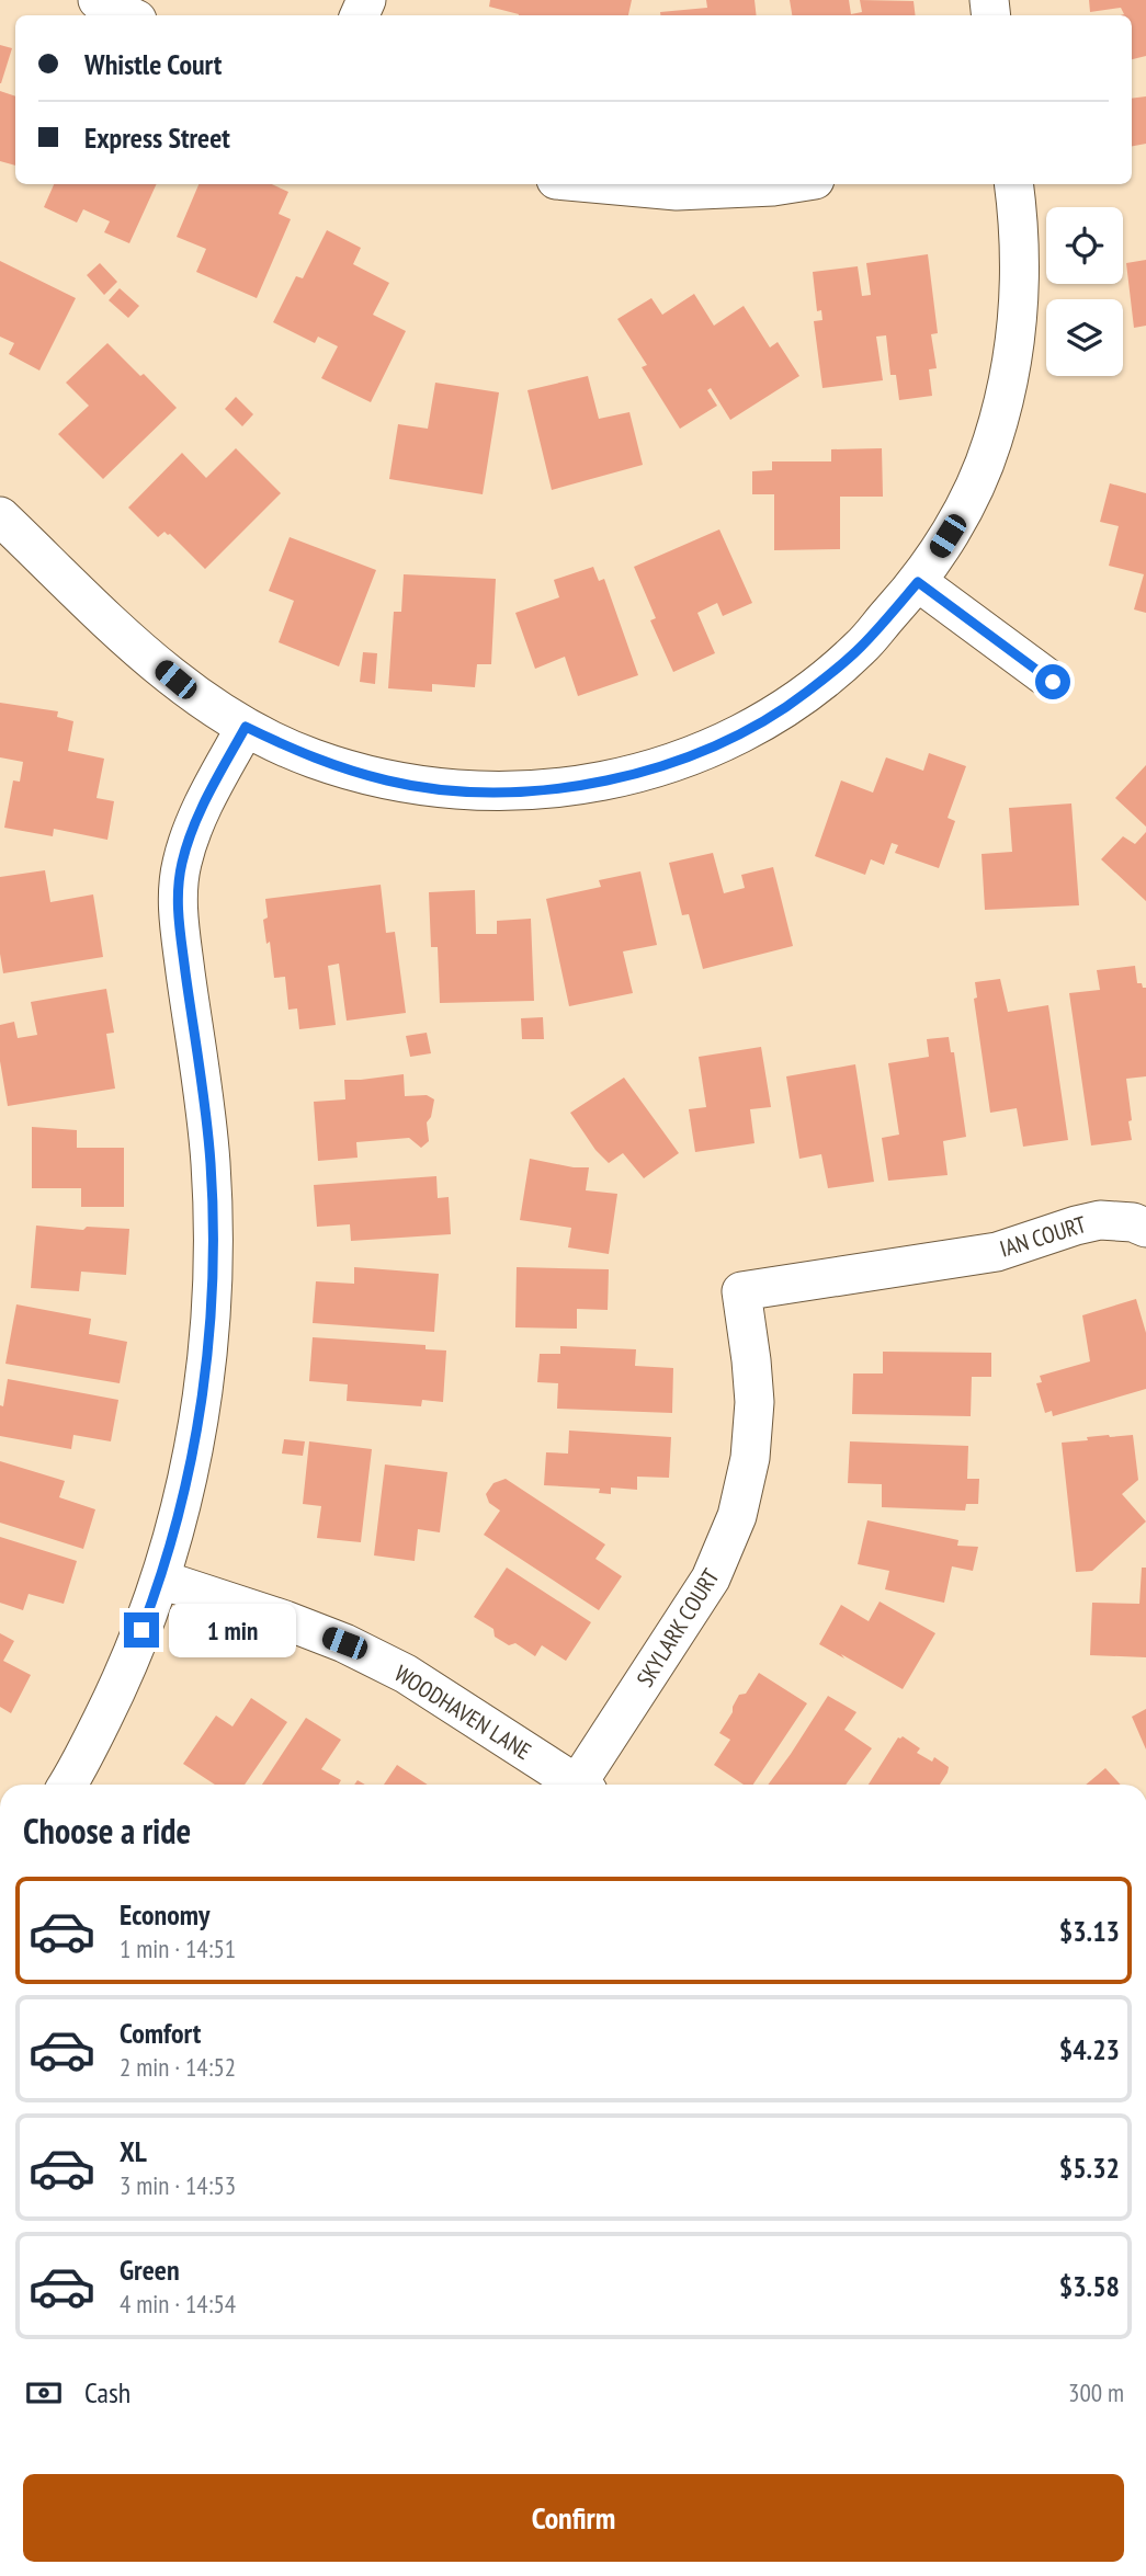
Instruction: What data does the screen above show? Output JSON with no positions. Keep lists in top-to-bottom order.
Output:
{
  "streets": {
    "street": ["IAN COURT", "SKYLARK COURT", "WOODHAVEN LANE"]
  },
  "crossings": [
    ["IAN COURT", "SKYLARK COURT"]
  ],
  "page": {
    "banner": ["Whistle Court", "Express Street"],
    "bubble": "1 min",
    "heading": "Choose a ride",
    "list": [
      {
        "name": "Economy",
        "note": "1 min · 14:51",
        "value": "$3.13"
      },
      {
        "name": "Comfort",
        "note": "2 min · 14:52",
        "value": "$4.23"
      },
      {
        "name": "XL",
        "note": "3 min · 14:53",
        "value": "$5.32"
      },
      {
        "name": "Green",
        "note": "4 min · 14:54",
        "value": "$3.58"
      }
    ],
    "pay": ["Cash", "300 m"],
    "buttons": "Confirm"
  }
}
